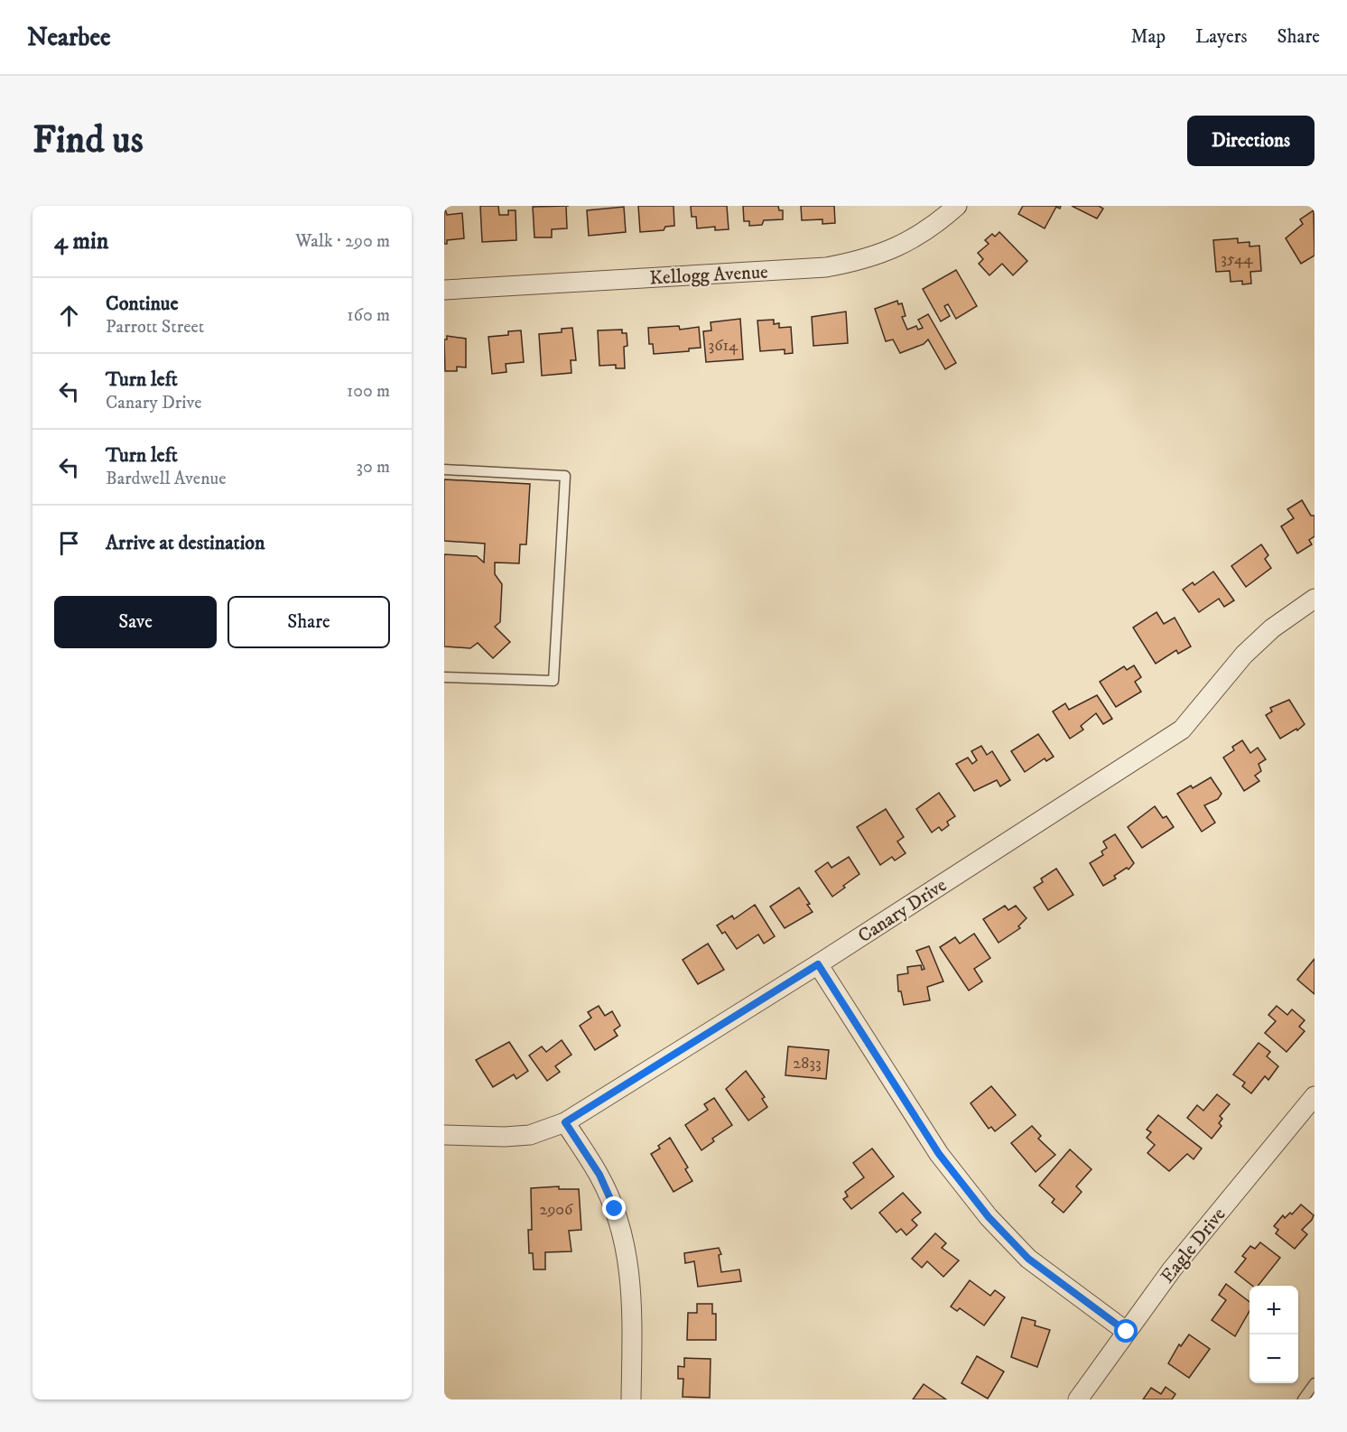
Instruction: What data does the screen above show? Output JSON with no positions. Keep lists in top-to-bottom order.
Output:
{
  "streets": {
    "street": ["Kellogg Avenue", "Canary Drive", "Eagle Drive"]
  },
  "house_numbers": [
    "3544",
    "3614",
    "2833",
    "2906"
  ],
  "page": {
    "header": "Nearbee",
    "nav": ["Map", "Layers", "Share"],
    "buttons": [
      "Directions",
      ["Save", "Share"]
    ],
    "title": "Find us",
    "heading": ["4 min", "Walk · 290 m"],
    "list": [
      ["Continue", "Parrott Street", "160 m"],
      ["Turn left", "Canary Drive", "100 m"],
      ["Turn left", "Bardwell Avenue", "30 m"],
      "Arrive at destination"
    ],
    "map_buttons": ["+", "−"]
  }
}
